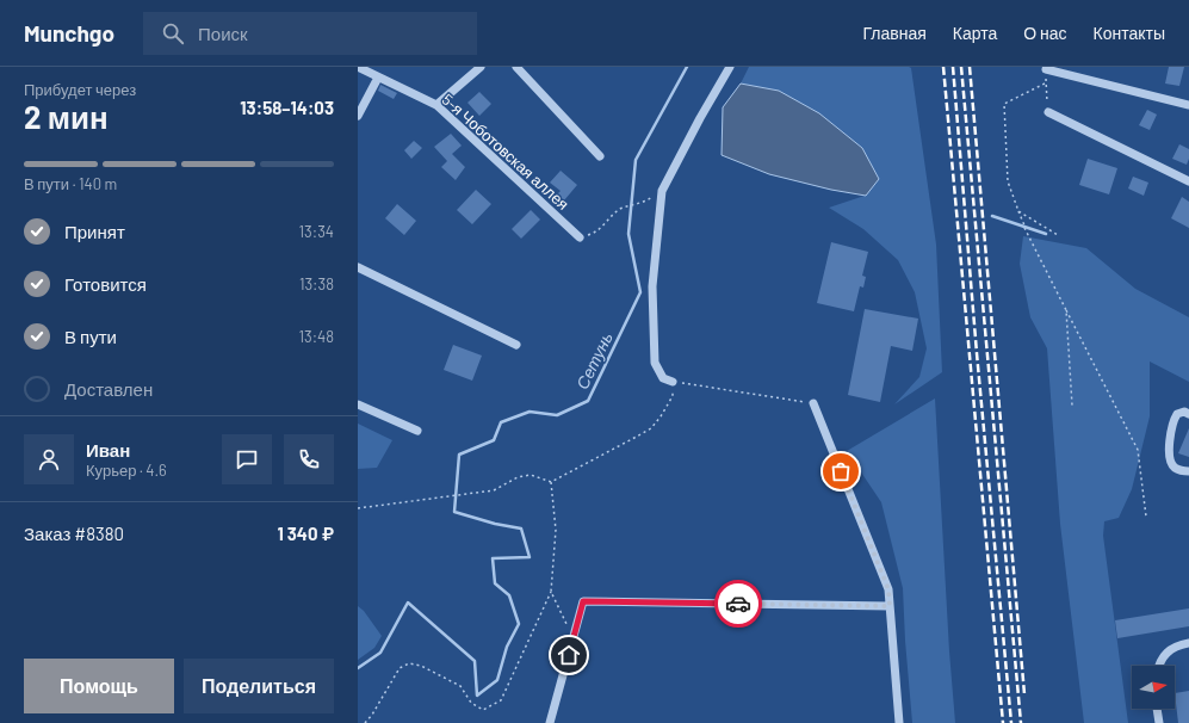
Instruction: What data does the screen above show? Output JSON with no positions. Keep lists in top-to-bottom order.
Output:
{
  "streets": {
    "street": ["5-я Чоботовская аллея"]
  },
  "water": ["Сетунь"],
  "north": "right",
  "page": {
    "header": "Munchgo",
    "search": "Поиск",
    "nav": [
      "Главная",
      "Карта",
      "О нас",
      "Контакты"
    ],
    "heading": ["2 мин", "Прибудет через", "13:58–14:03"],
    "panel": [
      "Иван",
      "Курьер · 4.6",
      "Заказ #8380",
      "1 340 ₽"
    ],
    "bar": "В пути · 140 m",
    "list": [
      ["Принят", "13:34"],
      ["Готовится", "13:38"],
      ["В пути", "13:48"],
      "Доставлен"
    ],
    "buttons": ["Помощь", "Поделиться"]
  }
}
